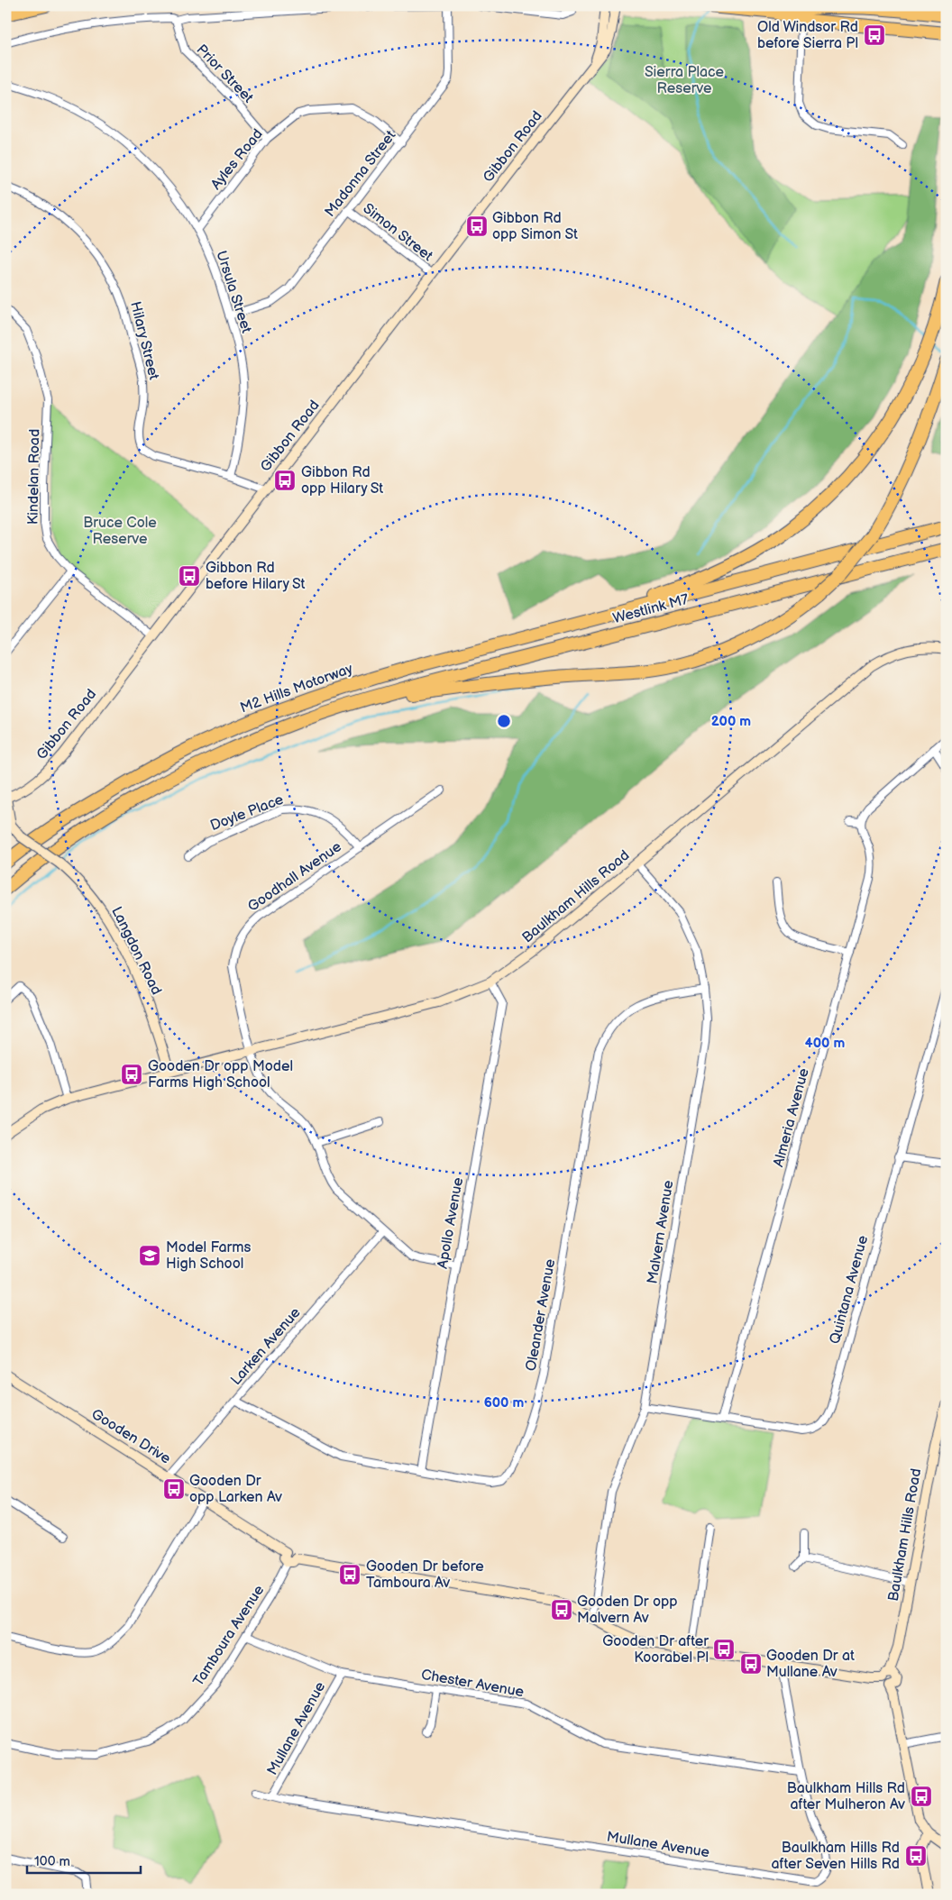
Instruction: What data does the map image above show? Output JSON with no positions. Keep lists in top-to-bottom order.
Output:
{
  "streets": {
    "highway": ["Westlink M7", "M2 Hills Motorway"],
    "street": [
      "Prior Street",
      "Gibbon Road",
      "Ayles Road",
      "Madonna Street",
      "Simon Street",
      "Ursula Street",
      "Hilary Street",
      "Kindelan Road",
      "Doyle Place",
      "Goodhall Avenue",
      "Baulkham Hills Road",
      "Langdon Road",
      "Almeria Avenue",
      "Apollo Avenue",
      "Malvern Avenue",
      "Quintana Avenue",
      "Oleander Avenue",
      "Larken Avenue",
      "Gooden Drive",
      "Tamboura Avenue",
      "Chester Avenue",
      "Mullane Avenue"
    ]
  },
  "crossings": [
    ["Prior Street", "Ayles Road"],
    ["Gibbon Road", "Simon Street"],
    ["Gibbon Road", "Hilary Street"],
    ["Gibbon Road", "Kindelan Road"],
    ["Gibbon Road", "Langdon Road"],
    ["Ayles Road", "Madonna Street"],
    ["Ayles Road", "Ursula Street"],
    ["Madonna Street", "Simon Street"],
    ["Madonna Street", "Ursula Street"],
    ["Ursula Street", "Hilary Street"],
    ["Westlink M7", "M2 Hills Motorway"],
    ["Doyle Place", "Goodhall Avenue"],
    ["Goodhall Avenue", "Baulkham Hills Road"],
    ["Goodhall Avenue", "Apollo Avenue"],
    ["Goodhall Avenue", "Larken Avenue"],
    ["Baulkham Hills Road", "Langdon Road"],
    ["Baulkham Hills Road", "Apollo Avenue"],
    ["Baulkham Hills Road", "Malvern Avenue"],
    ["Almeria Avenue", "Quintana Avenue"],
    ["Apollo Avenue", "Oleander Avenue"],
    ["Malvern Avenue", "Quintana Avenue"],
    ["Malvern Avenue", "Oleander Avenue"],
    ["Oleander Avenue", "Larken Avenue"],
    ["Larken Avenue", "Gooden Drive"],
    ["Gooden Drive", "Tamboura Avenue"],
    ["Tamboura Avenue", "Chester Avenue"],
    ["Chester Avenue", "Mullane Avenue"]
  ],
  "parks": ["Sierra Place Reserve", "Bruce Cole Reserve"],
  "places": {
    "bus stop": [
      "Old Windsor Rd before Sierra Pl",
      "Gibbon Rd opp Simon St",
      "Gibbon Rd opp Hilary St",
      "Gibbon Rd before Hilary St",
      "Gooden Dr opp Model Farms High School",
      "Gooden Dr opp Larken Av",
      "Gooden Dr before Tamboura Av",
      "Gooden Dr opp Malvern Av",
      "Gooden Dr after Koorabel Pl",
      "Gooden Dr at Mullane Av",
      "Baulkham Hills Rd after Mulheron Av",
      "Baulkham Hills Rd after Seven Hills Rd"
    ],
    "school or university": ["Model Farms High School"]
  },
  "scale_bar": "100 m",
  "rings": ["200 m", "400 m", "600 m"]
}
